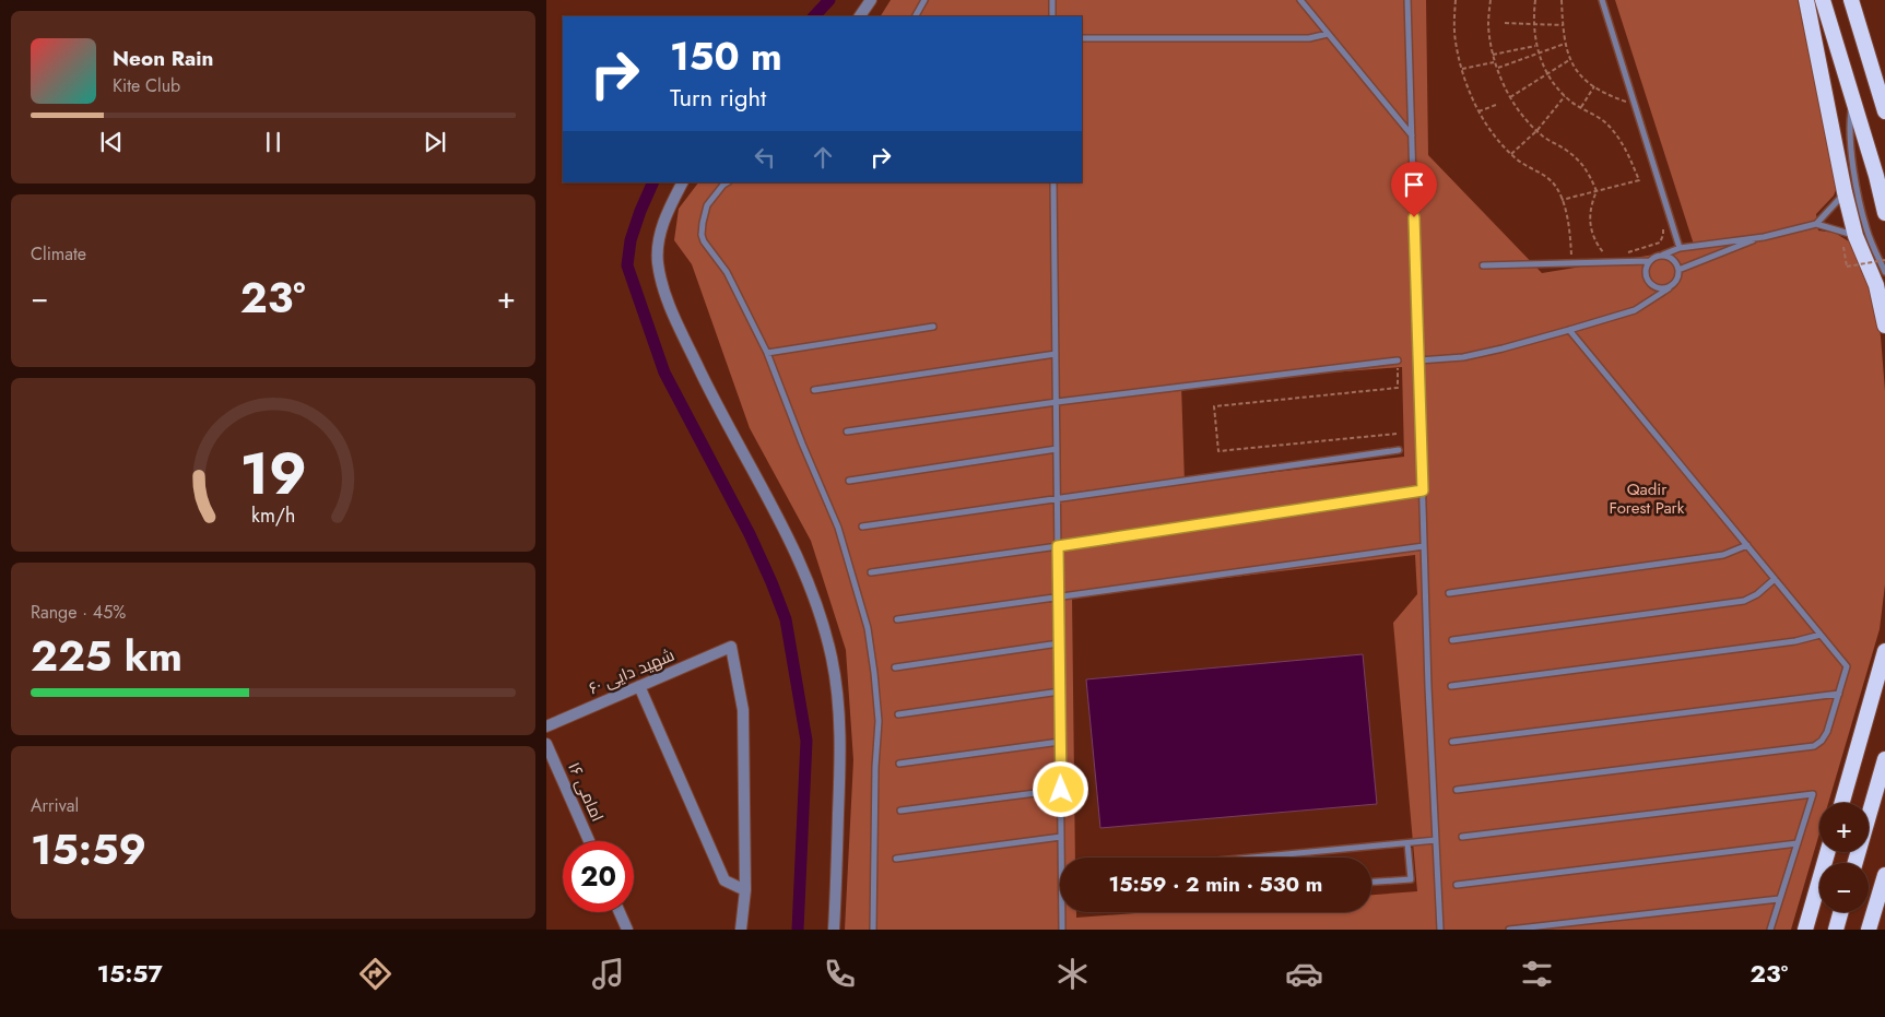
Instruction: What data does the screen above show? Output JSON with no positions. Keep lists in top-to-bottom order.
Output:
{
  "streets": {
    "street": ["شهید دایی ۶۰", "امامی ۱۶"]
  },
  "parks": ["Qadir Forest Park"],
  "page": {
    "turn": ["150 m", "Turn right"],
    "song": ["Neon Rain", "Kite Club"],
    "tile": [
      "Climate",
      ["Range · 45%", "225 km"],
      ["Arrival", "15:59"]
    ],
    "heat": ["−", "23°", "+"],
    "map_buttons": ["+", "−"],
    "limit": "20",
    "trip": "15:59 · 2 min · 530 m",
    "tabs": ["15:57", "23°"],
    "gauge": ["19", "km/h"]
  }
}
